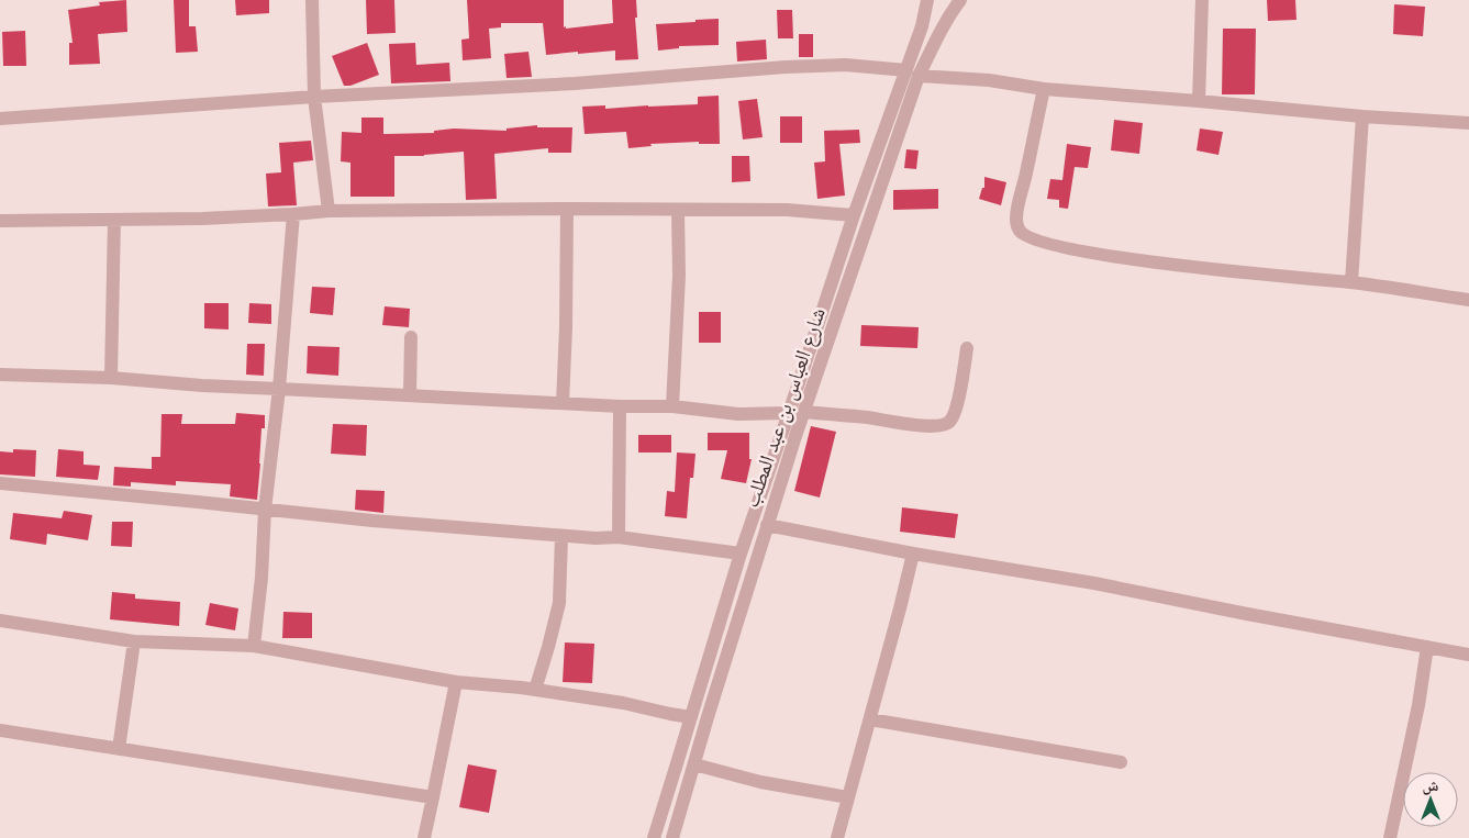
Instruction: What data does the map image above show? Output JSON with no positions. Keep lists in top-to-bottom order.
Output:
{
  "streets": {
    "street": ["شارع العباس بن عبد المطلب"]
  },
  "north": "top"
}
